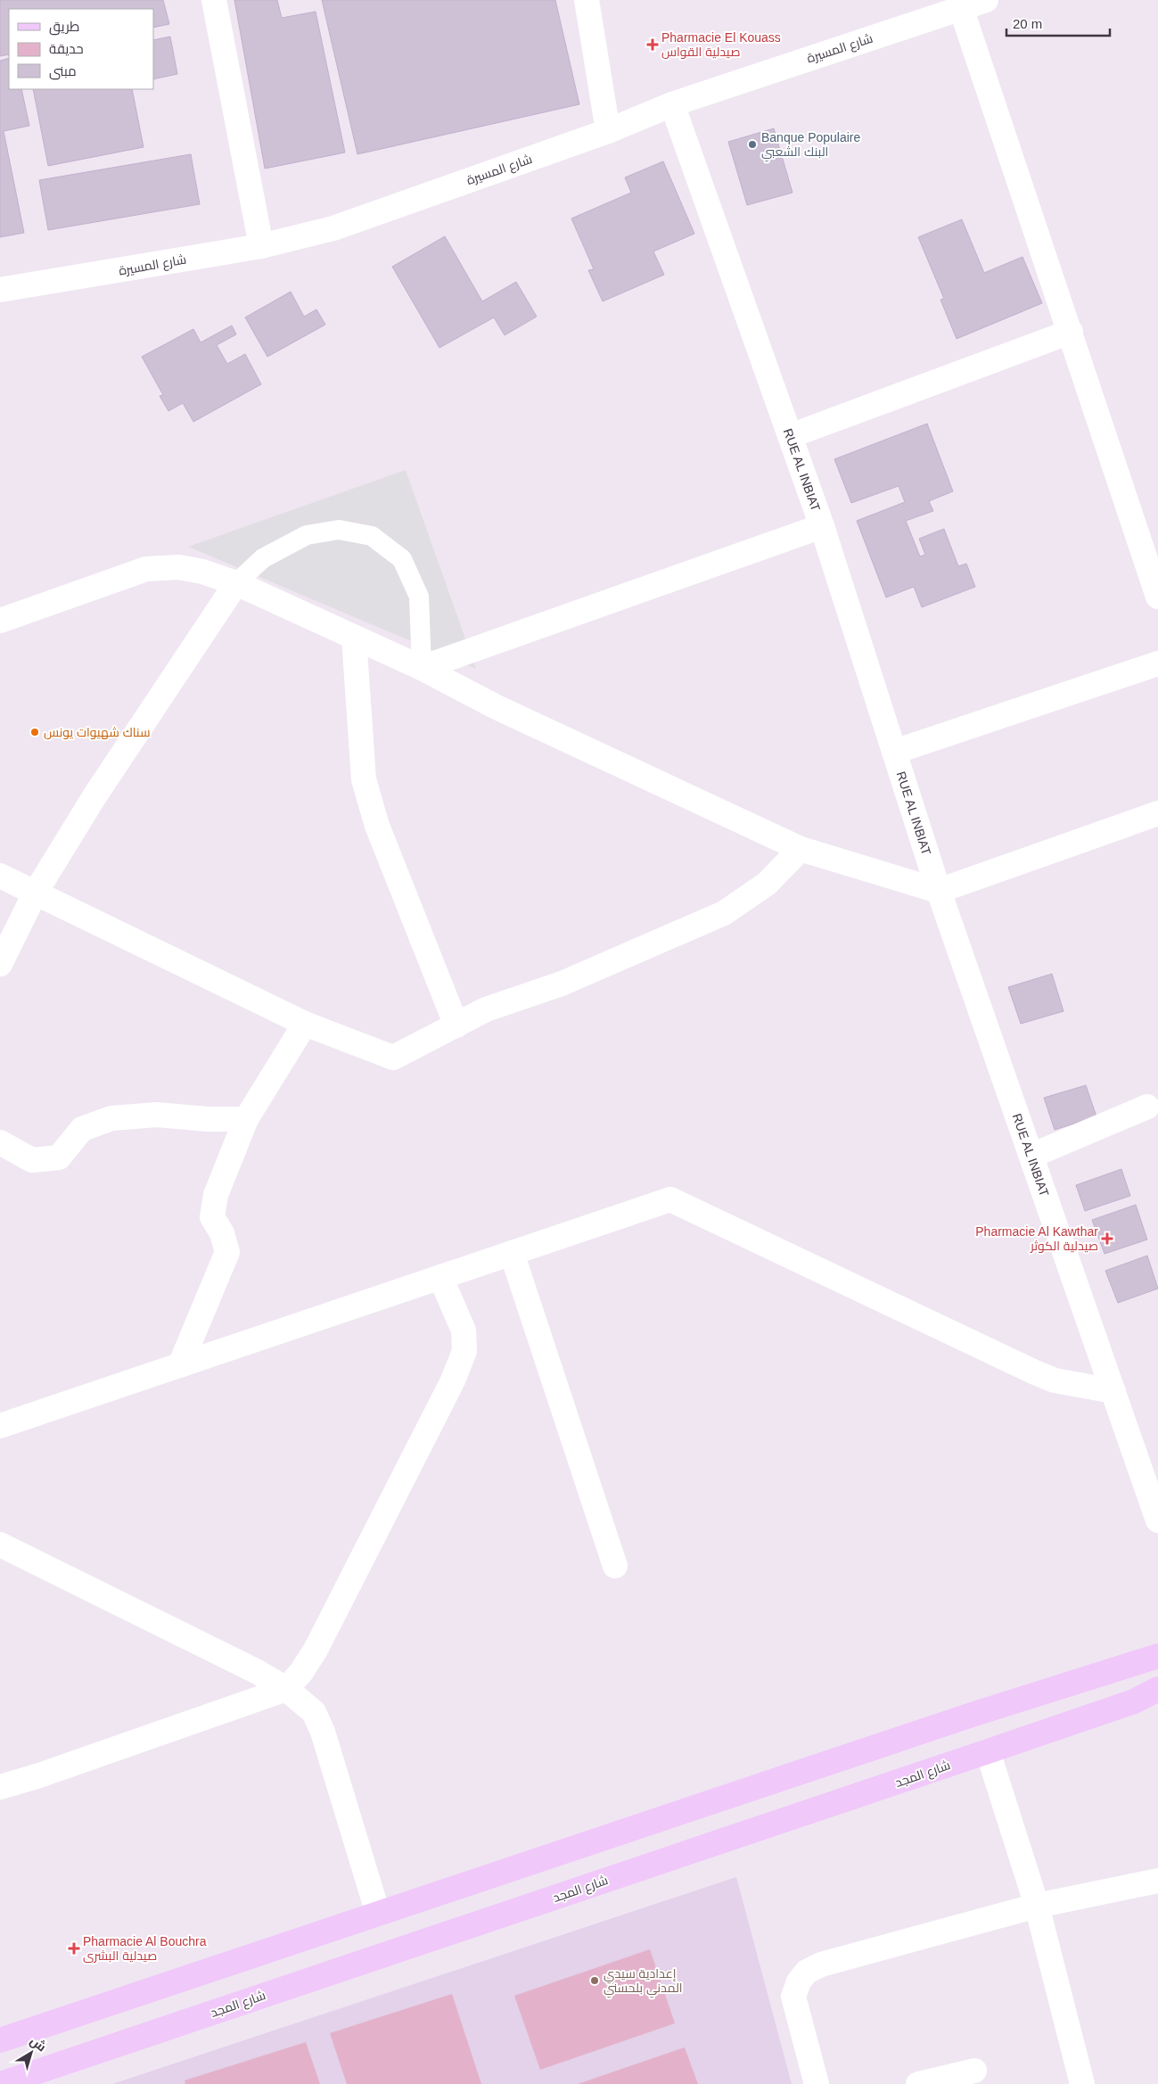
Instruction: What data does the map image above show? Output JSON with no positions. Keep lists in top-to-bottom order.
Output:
{
  "streets": {
    "main road": ["شارع المجد"],
    "street": ["شارع المسيرة", "RUE AL INBIAT"]
  },
  "crossings": [
    ["شارع المسيرة", "RUE AL INBIAT"]
  ],
  "places": {
    "health": ["Pharmacie El Kouass صيدلية القواس", "Pharmacie Al Kawthar صيدلية الكوثر", "Pharmacie Al Bouchra صيدلية البشرى"],
    "other": ["Banque Populaire البنك الشعبي", "سناك شهيوات يونس", "إعدادية سيدي المدني بلحسني"]
  },
  "legend": ["طريق", "حديقة", "مبنى"],
  "scale_bar": "20 m",
  "north": "top right"
}
